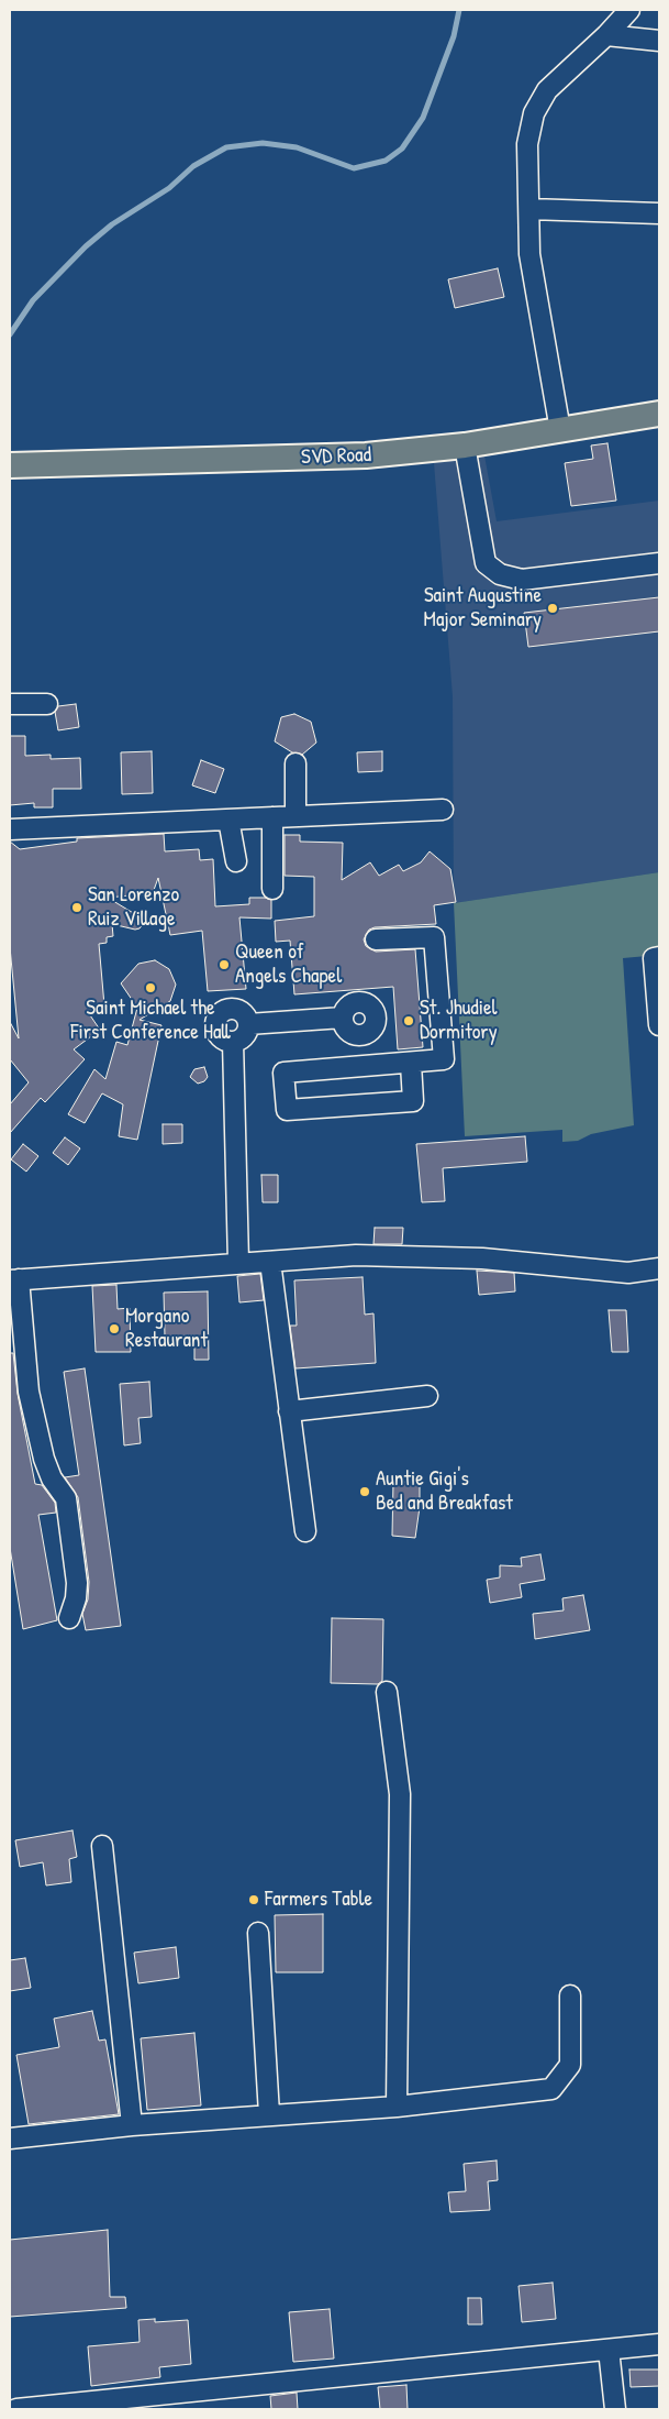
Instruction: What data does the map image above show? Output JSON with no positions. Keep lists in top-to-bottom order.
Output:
{
  "streets": {
    "main road": ["SVD Road"]
  },
  "places": [
    "Saint Augustine Major Seminary",
    "San Lorenzo Ruiz Village",
    "Queen of Angels Chapel",
    "Saint Michael the First Conference Hall",
    "St. Jhudiel Dormitory",
    "Morgano Restaurant",
    "Auntie Gigi's Bed and Breakfast",
    "Farmers Table"
  ]
}
